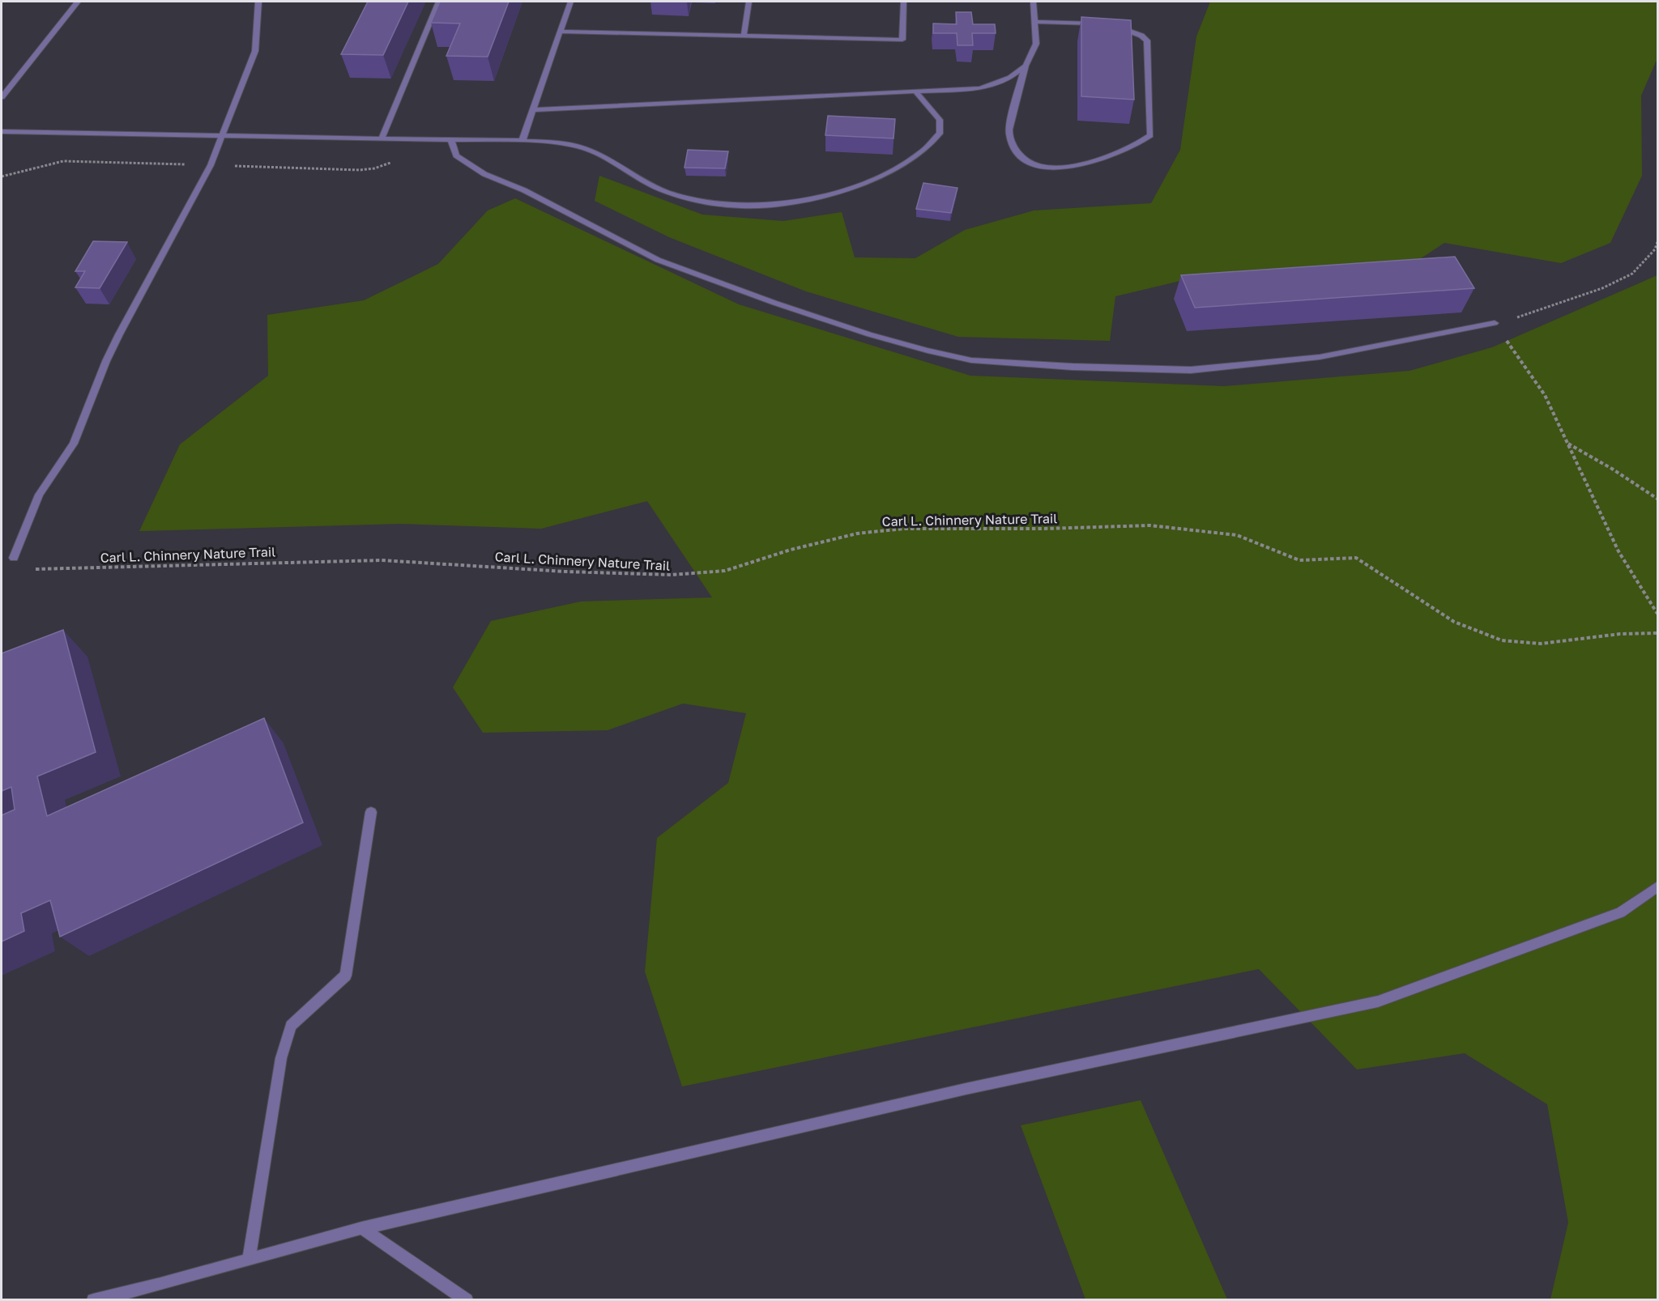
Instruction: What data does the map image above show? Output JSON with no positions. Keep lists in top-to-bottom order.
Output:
{
  "streets": {
    "path": ["Carl L. Chinnery Nature Trail"]
  }
}
